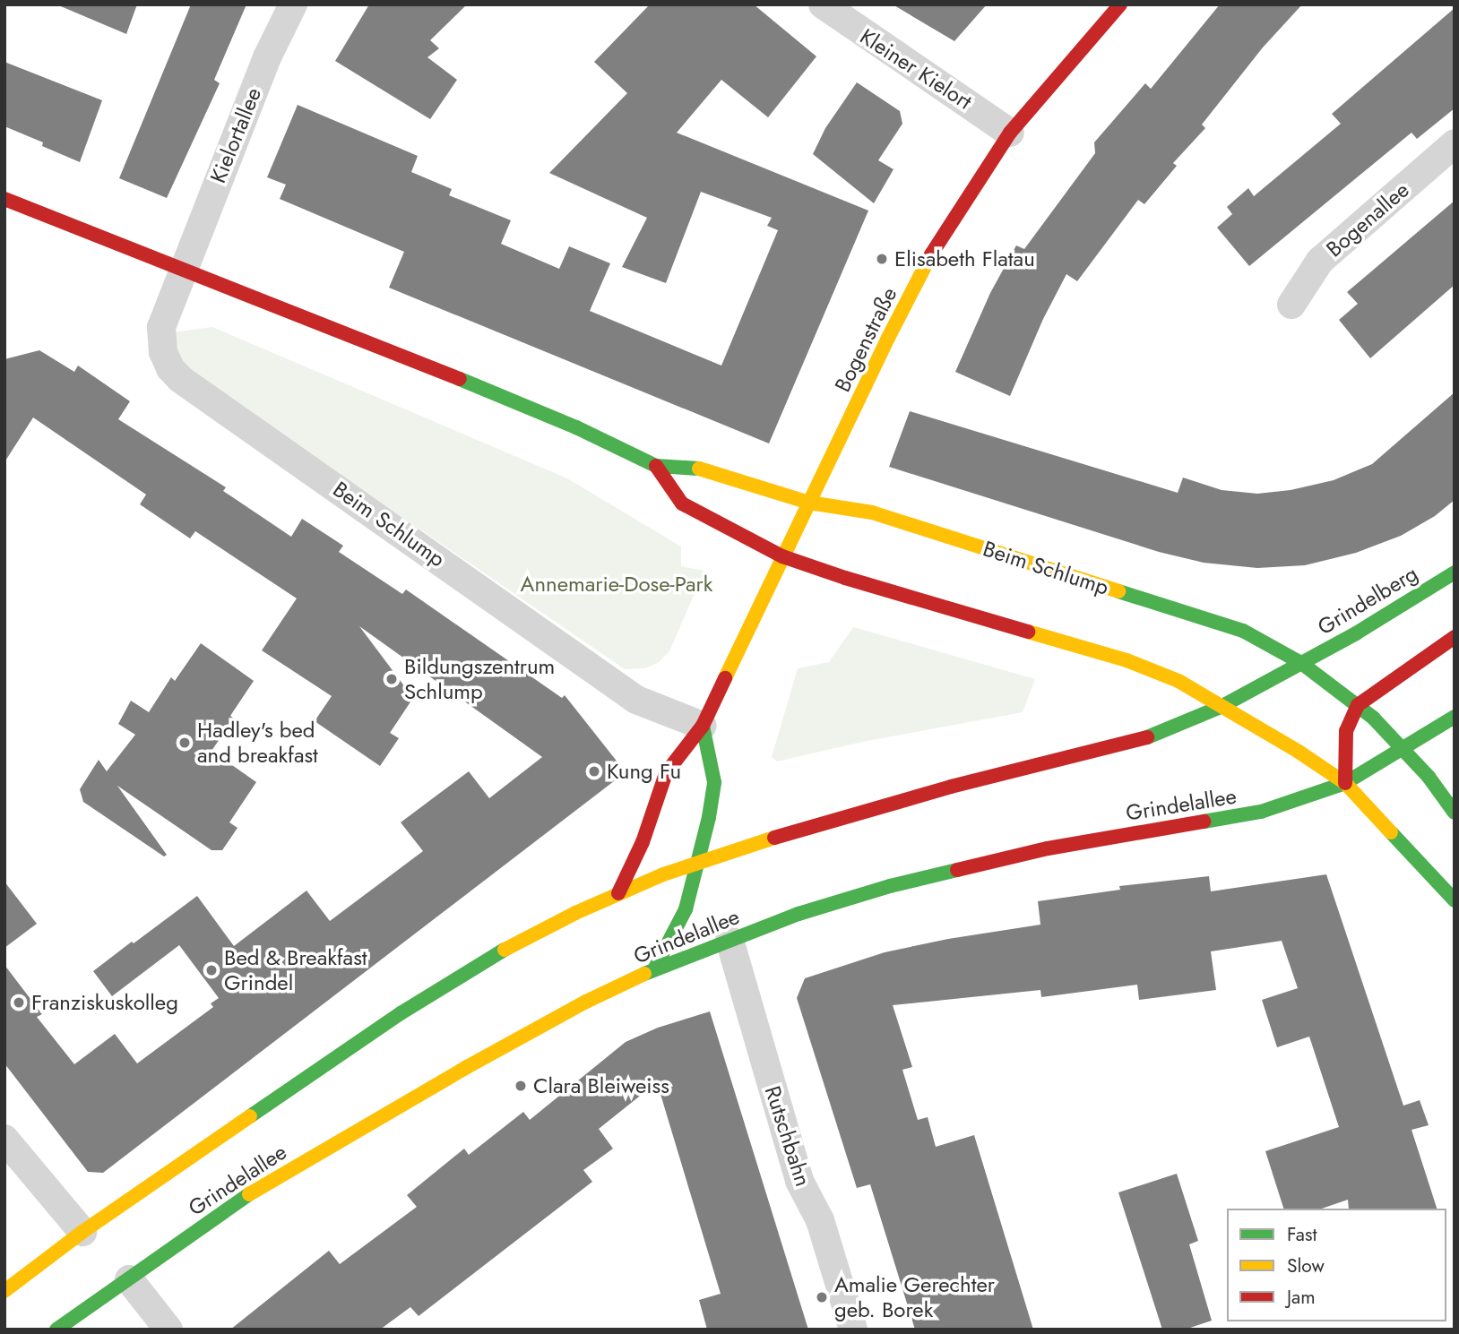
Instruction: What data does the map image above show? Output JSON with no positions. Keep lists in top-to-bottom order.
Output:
{
  "streets": {
    "main road": [
      "Bogenstraße",
      "Beim Schlump",
      "Grindelberg",
      "Grindelallee"
    ],
    "street": [
      "Kleiner Kielort",
      "Kielortallee",
      "Bogenallee",
      "Rutschbahn"
    ]
  },
  "crossings": [
    ["Kleiner Kielort", "Bogenstraße"],
    ["Kielortallee", "Beim Schlump"],
    ["Bogenstraße", "Beim Schlump"],
    ["Bogenstraße", "Grindelallee"],
    ["Beim Schlump", "Grindelberg"],
    ["Beim Schlump", "Grindelallee"],
    ["Grindelberg", "Grindelallee"],
    ["Grindelallee", "Rutschbahn"]
  ],
  "parks": ["Annemarie-Dose-Park"],
  "places": [
    "Elisabeth Flatau",
    "Bildungszentrum Schlump",
    "Hadley's bed and breakfast",
    "Kung Fu",
    "Bed & Breakfast Grindel",
    "Franziskuskolleg",
    "Clara Bleiweiss",
    "Amalie Gerechter geb. Borek"
  ],
  "legend": ["Fast", "Slow", "Jam"]
}
